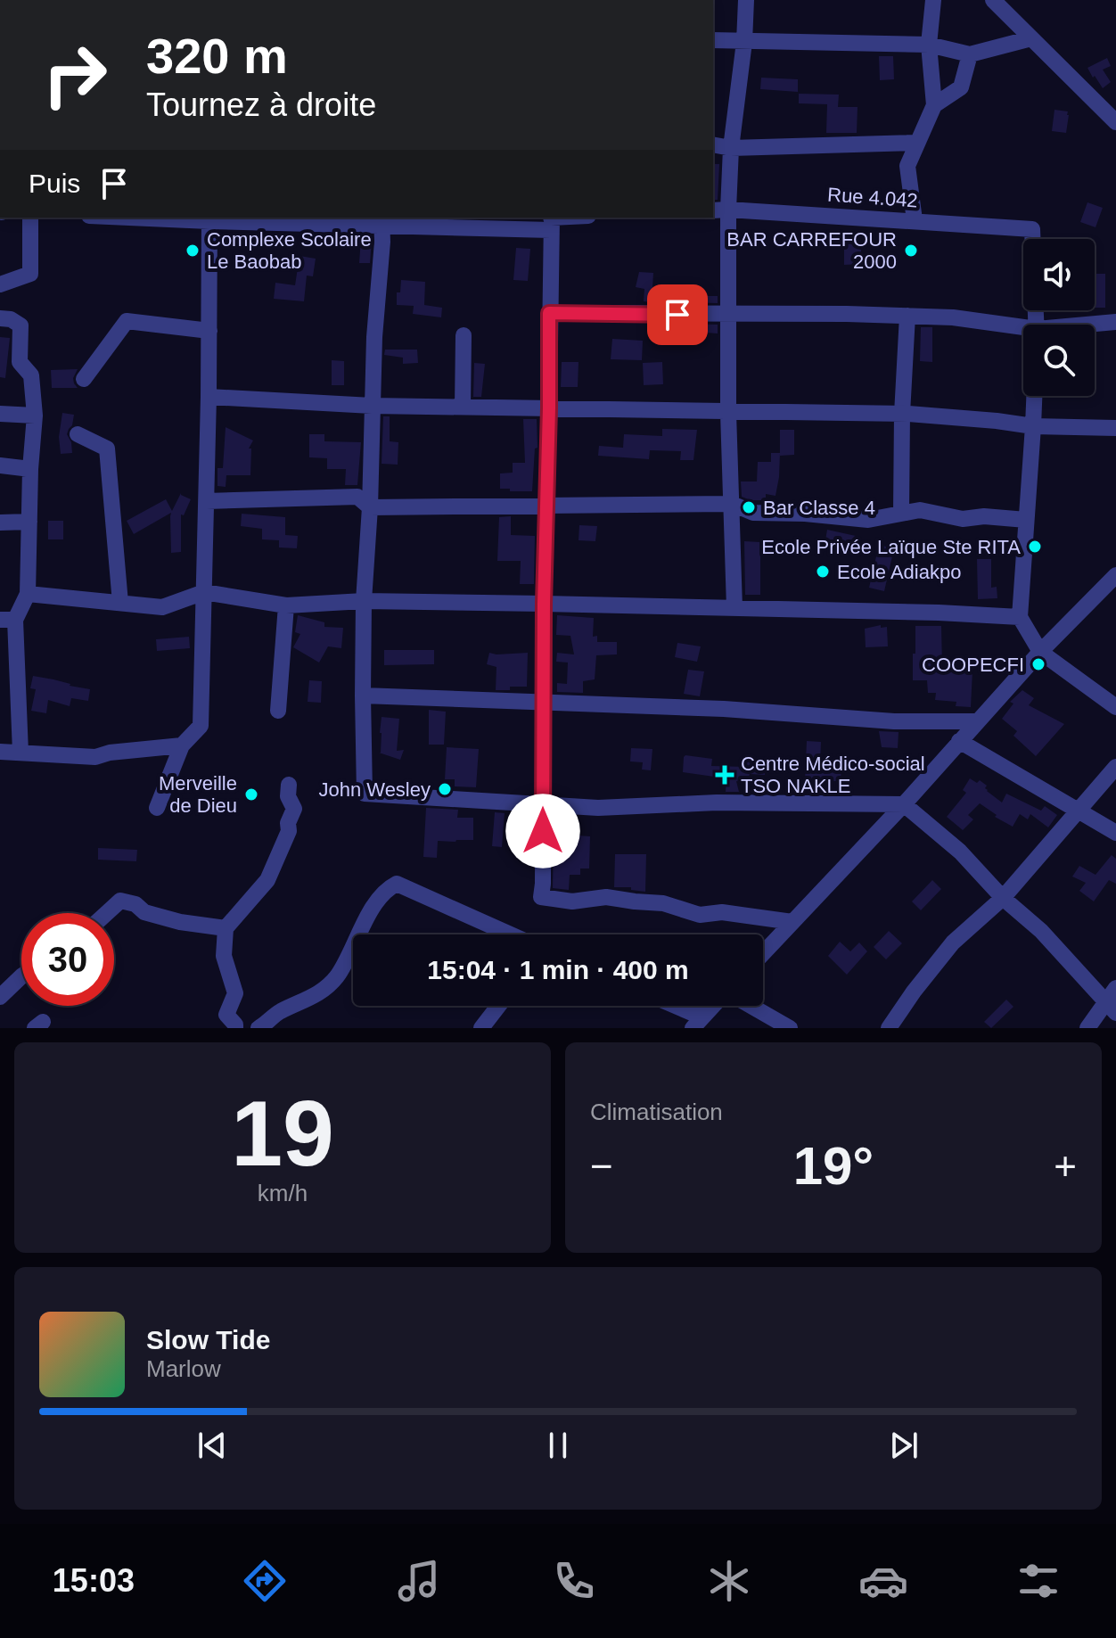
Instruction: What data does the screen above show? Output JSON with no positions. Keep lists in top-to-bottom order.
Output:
{
  "streets": {
    "street": ["Rue 4.042"]
  },
  "places": {
    "other": [
      "Complexe Scolaire Le Baobab",
      "BAR CARREFOUR 2000",
      "Bar Classe 4",
      "Ecole Privée Laïque Ste RITA",
      "Ecole Adiakpo",
      "COOPECFI",
      "John Wesley",
      "Merveille de Dieu"
    ],
    "health": ["Centre Médico-social TSO NAKLE"]
  },
  "page": {
    "turn": ["320 m", "Tournez à droite"],
    "then": "Puis",
    "limit": "30",
    "trip": "15:04 · 1 min · 400 m",
    "tile": [
      ["19", "km/h"],
      "Climatisation"
    ],
    "heat": ["−", "19°", "+"],
    "song": ["Slow Tide", "Marlow"],
    "tabs": "15:03"
  }
}
